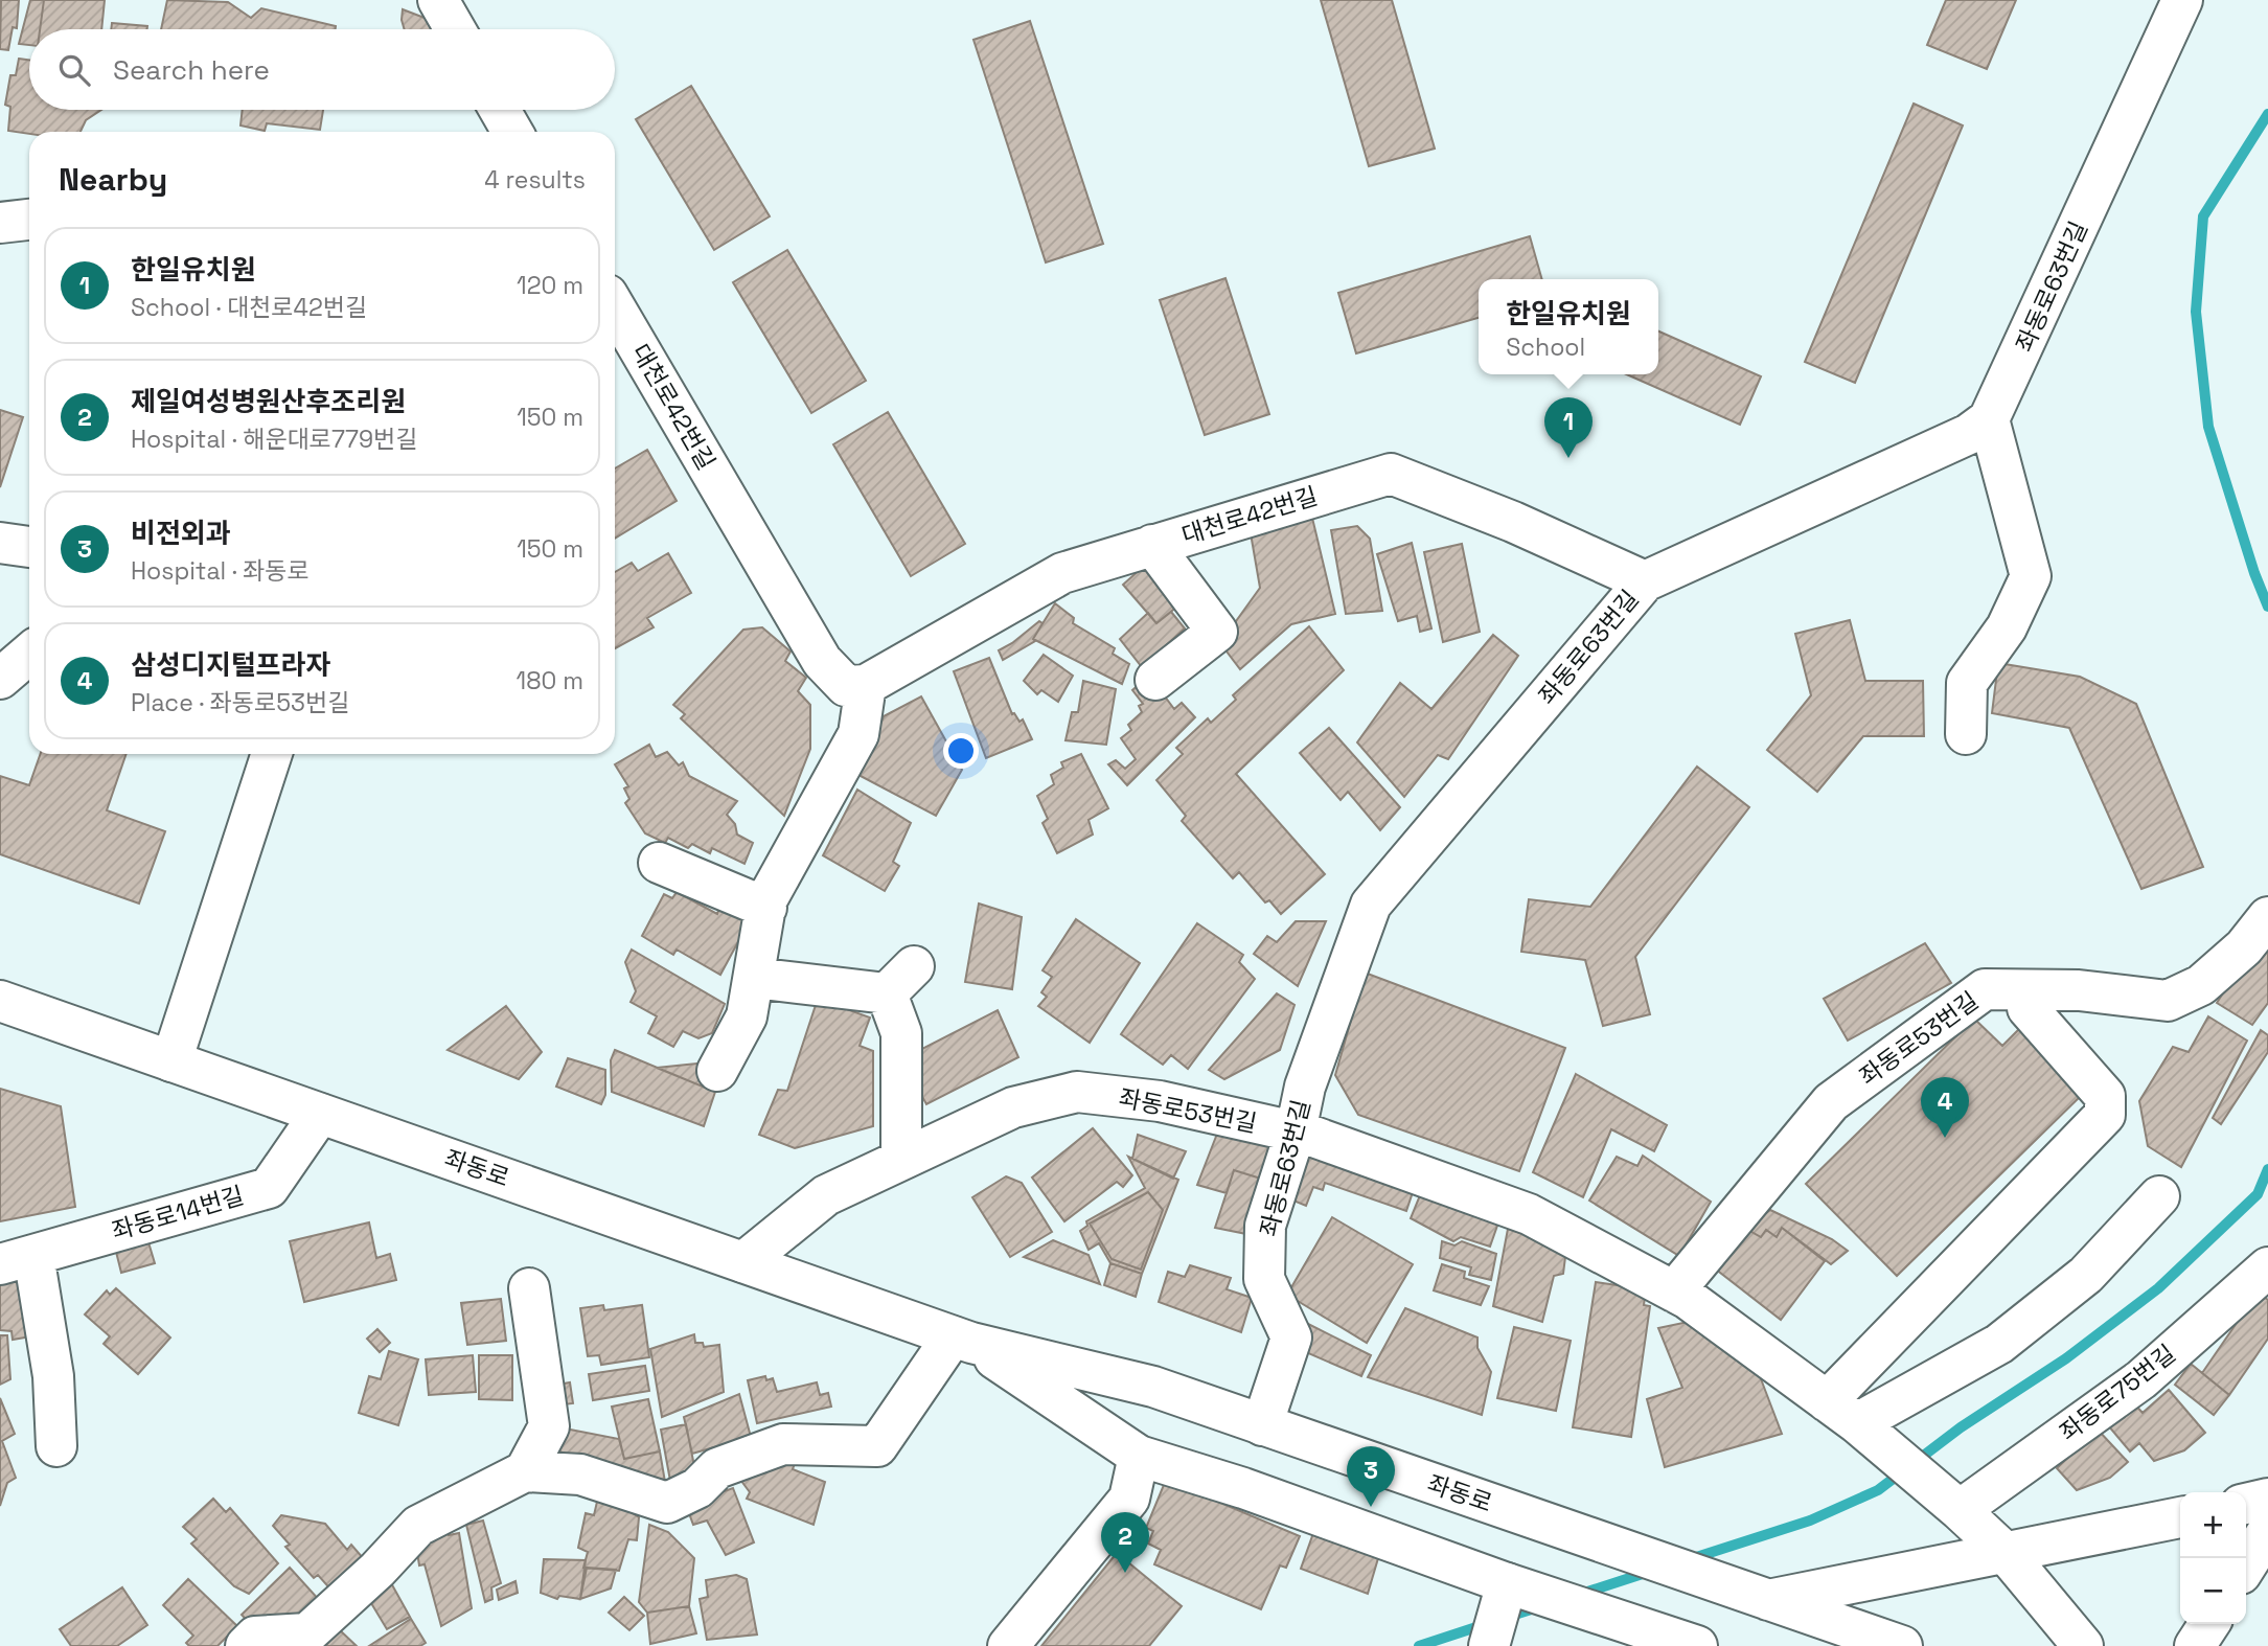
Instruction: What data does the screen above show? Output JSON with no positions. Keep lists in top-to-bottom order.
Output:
{
  "streets": {
    "street": [
      "좌동로63번길",
      "대천로42번길",
      "좌동로53번길",
      "좌동로",
      "좌동로14번길",
      "좌동로75번길"
    ]
  },
  "crossings": [
    ["좌동로63번길", "대천로42번길"],
    ["좌동로63번길", "좌동로53번길"],
    ["좌동로63번길", "좌동로"],
    ["좌동로53번길", "좌동로"],
    ["좌동로53번길", "좌동로75번길"],
    ["좌동로", "좌동로14번길"]
  ],
  "page": {
    "search": "Search here",
    "heading": ["Nearby", "4 results"],
    "list": [
      {
        "mark": "1",
        "name": "한일유치원",
        "note": "School · 대천로42번길",
        "value": "120 m"
      },
      {
        "mark": "2",
        "name": "제일여성병원산후조리원",
        "note": "Hospital · 해운대로779번길",
        "value": "150 m"
      },
      {
        "mark": "3",
        "name": "비전외과",
        "note": "Hospital · 좌동로",
        "value": "150 m"
      },
      {
        "mark": "4",
        "name": "삼성디지털프라자",
        "note": "Place · 좌동로53번길",
        "value": "180 m"
      }
    ],
    "popup": ["한일유치원", "School"],
    "pins": [
      "1",
      "4",
      "3",
      "2"
    ],
    "map_buttons": ["+", "−"]
  }
}
